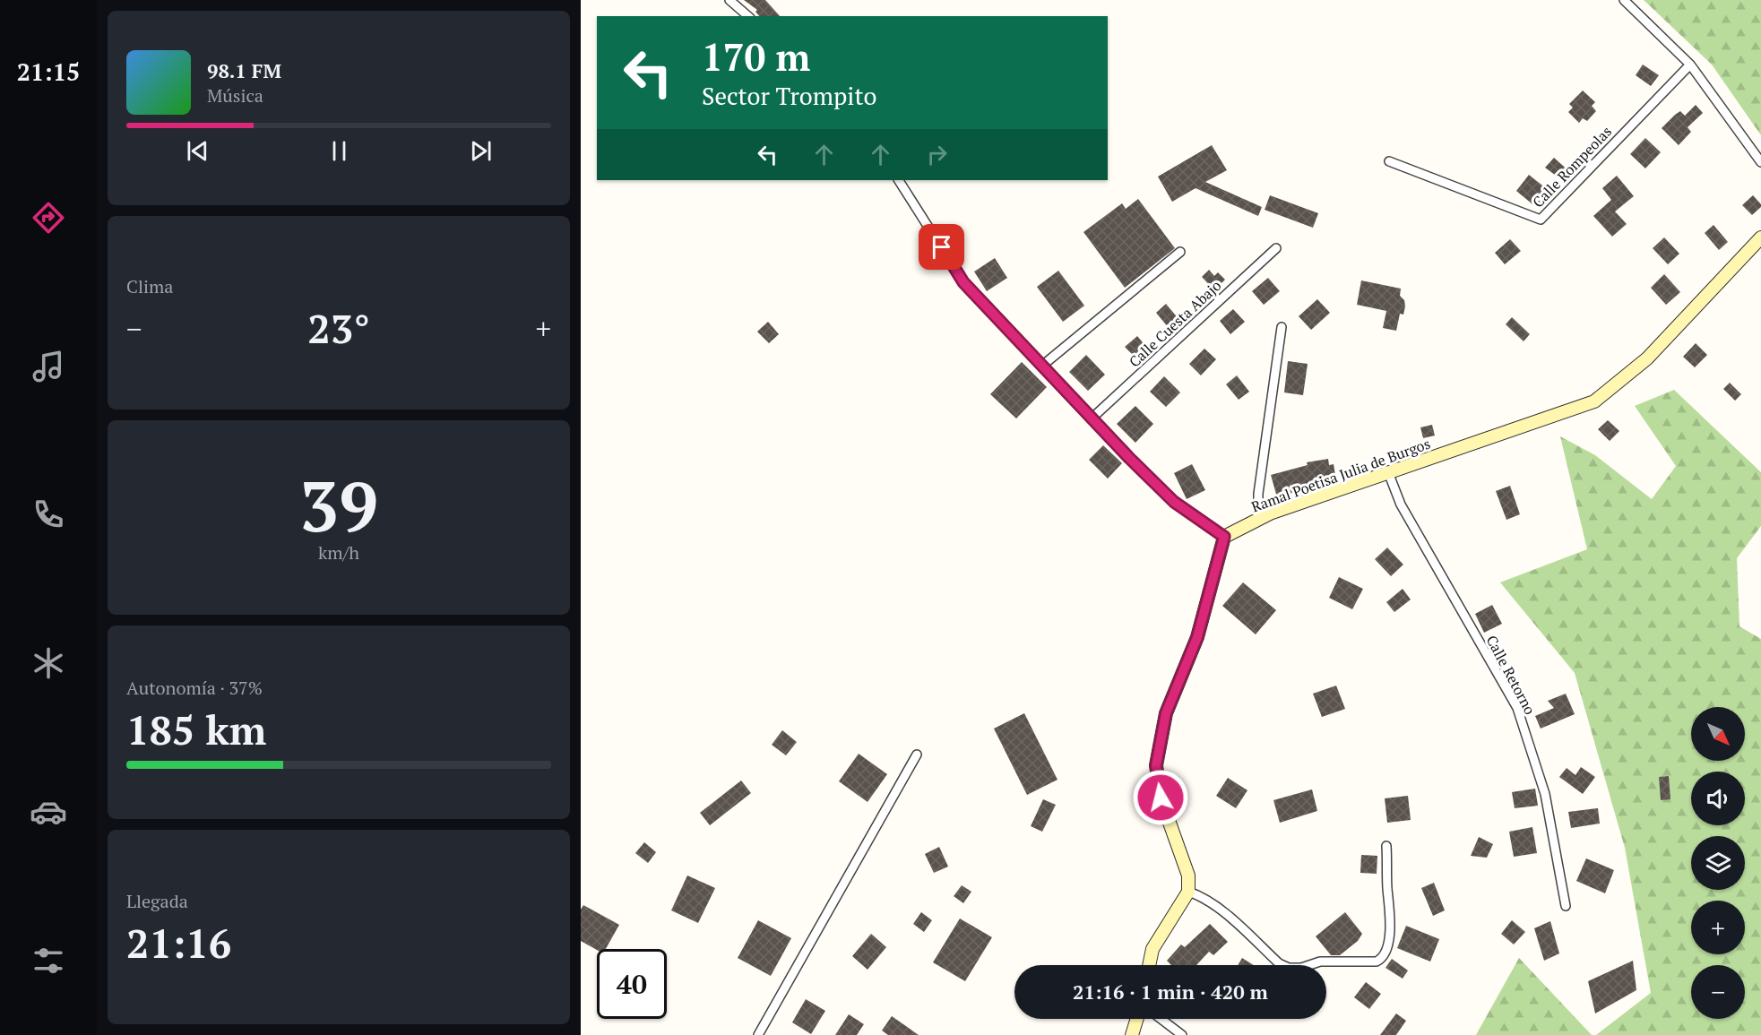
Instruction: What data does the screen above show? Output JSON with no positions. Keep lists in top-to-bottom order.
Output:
{
  "streets": {
    "street": [
      "Calle Rompeolas",
      "Calle Cuesta Abajo",
      "Ramal Poetisa Julia de Burgos",
      "Calle Retorno"
    ]
  },
  "crossings": [
    ["Ramal Poetisa Julia de Burgos", "Calle Retorno"]
  ],
  "north": "bottom right",
  "page": {
    "tabs": "21:15",
    "turn": ["170 m", "Sector Trompito"],
    "song": ["98.1 FM", "Música"],
    "tile": [
      "Clima",
      ["39", "km/h"],
      ["Autonomía · 37%", "185 km"],
      ["Llegada", "21:16"]
    ],
    "heat": ["−", "23°", "+"],
    "map_buttons": ["+", "−"],
    "limit": "40",
    "trip": "21:16 · 1 min · 420 m"
  }
}
